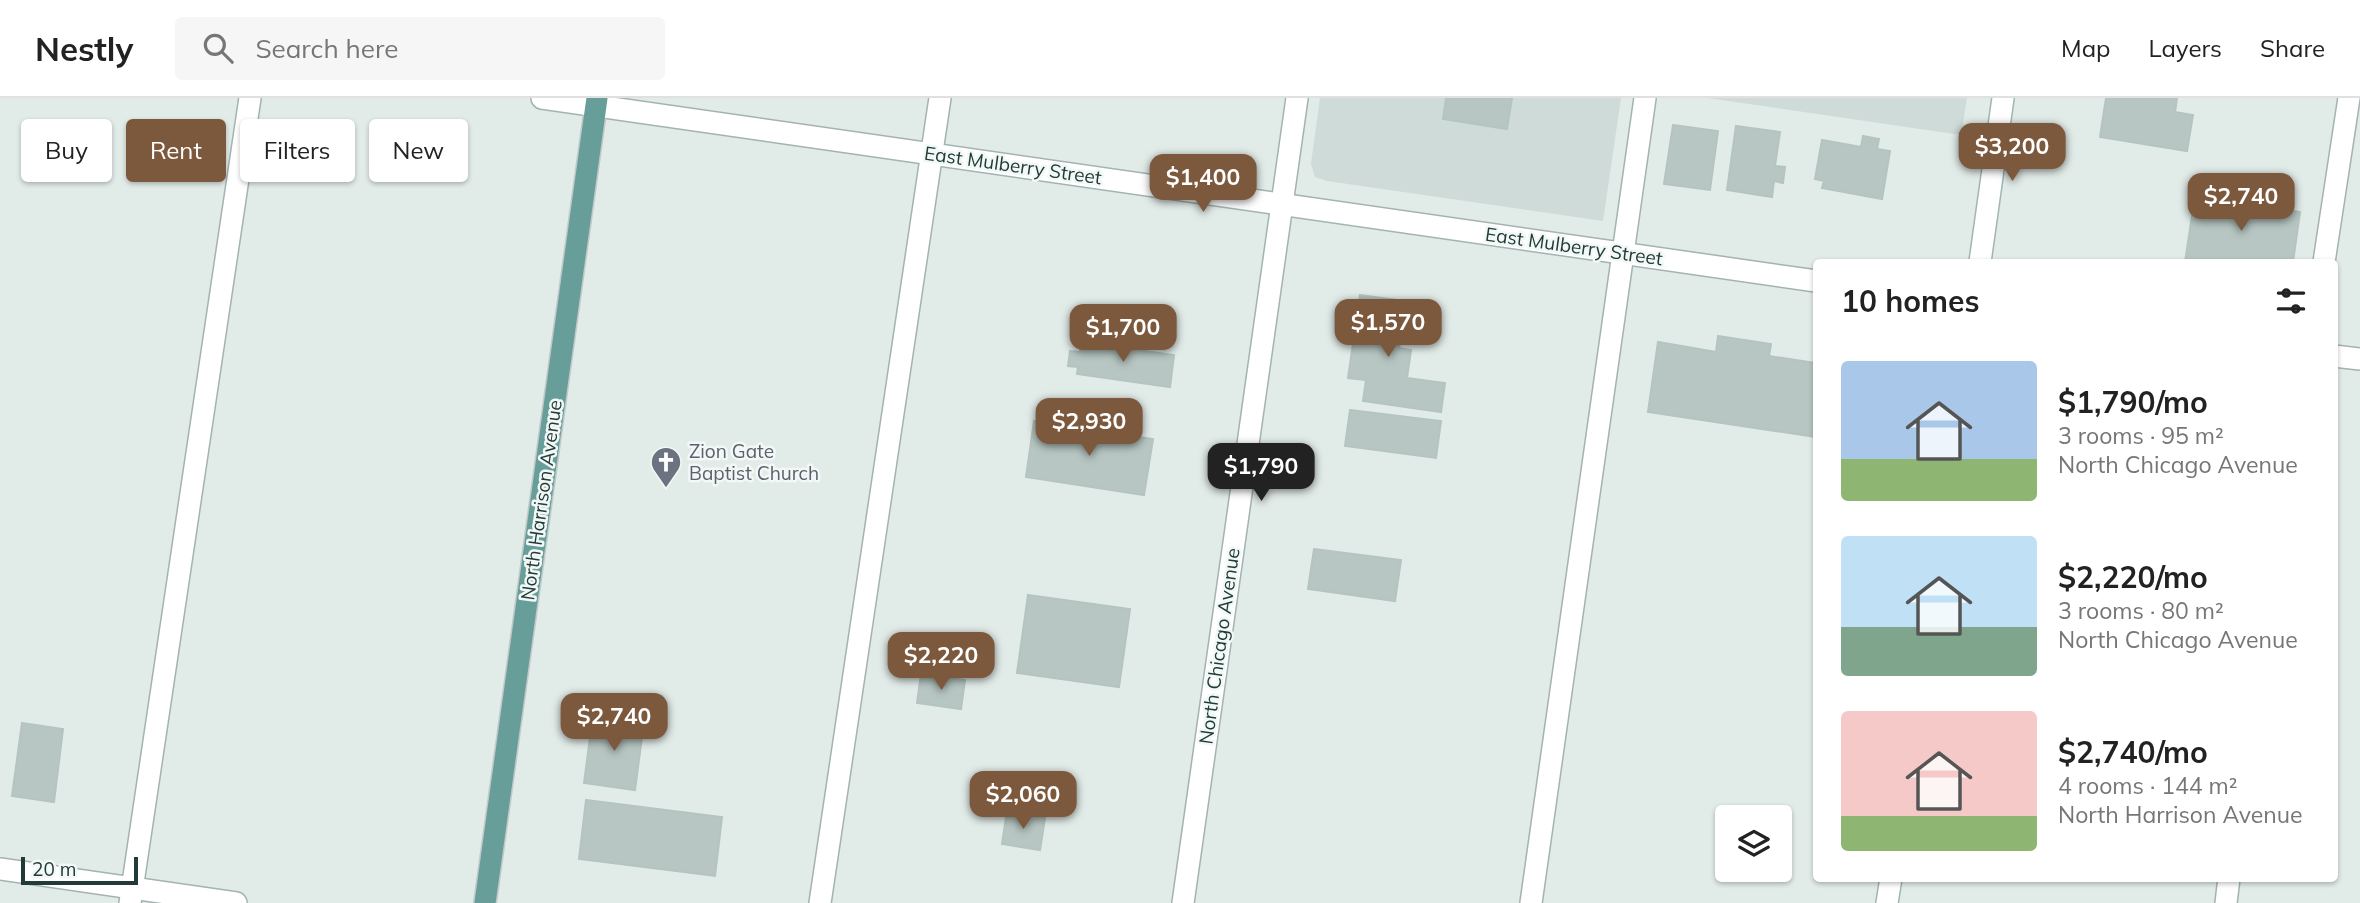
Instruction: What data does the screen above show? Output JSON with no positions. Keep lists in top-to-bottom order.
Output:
{
  "streets": {
    "main road": ["North Harrison Avenue"],
    "street": ["East Mulberry Street", "North Chicago Avenue"]
  },
  "crossings": [
    ["East Mulberry Street", "North Harrison Avenue"],
    ["East Mulberry Street", "North Chicago Avenue"]
  ],
  "places": {
    "church": ["Zion Gate Baptist Church"]
  },
  "scale_bar": "20 m",
  "page": {
    "header": "Nestly",
    "search": "Search here",
    "nav": ["Map", "Layers", "Share"],
    "chip": [
      "Buy",
      "Rent",
      "Filters",
      "New"
    ],
    "price": [
      "$3,200",
      "$1,400",
      "$2,740",
      "$1,570",
      "$1,700",
      "$2,930",
      "$1,790",
      "$2,220",
      "$2,740",
      "$2,060"
    ],
    "heading": "10 homes",
    "list": [
      {
        "name": "$1,790/mo",
        "note": "3 rooms · 95 m² · North Chicago Avenue"
      },
      {
        "name": "$2,220/mo",
        "note": "3 rooms · 80 m² · North Chicago Avenue"
      },
      {
        "name": "$2,740/mo",
        "note": "4 rooms · 144 m² · North Harrison Avenue"
      }
    ],
    "scale": "20 m"
  }
}
